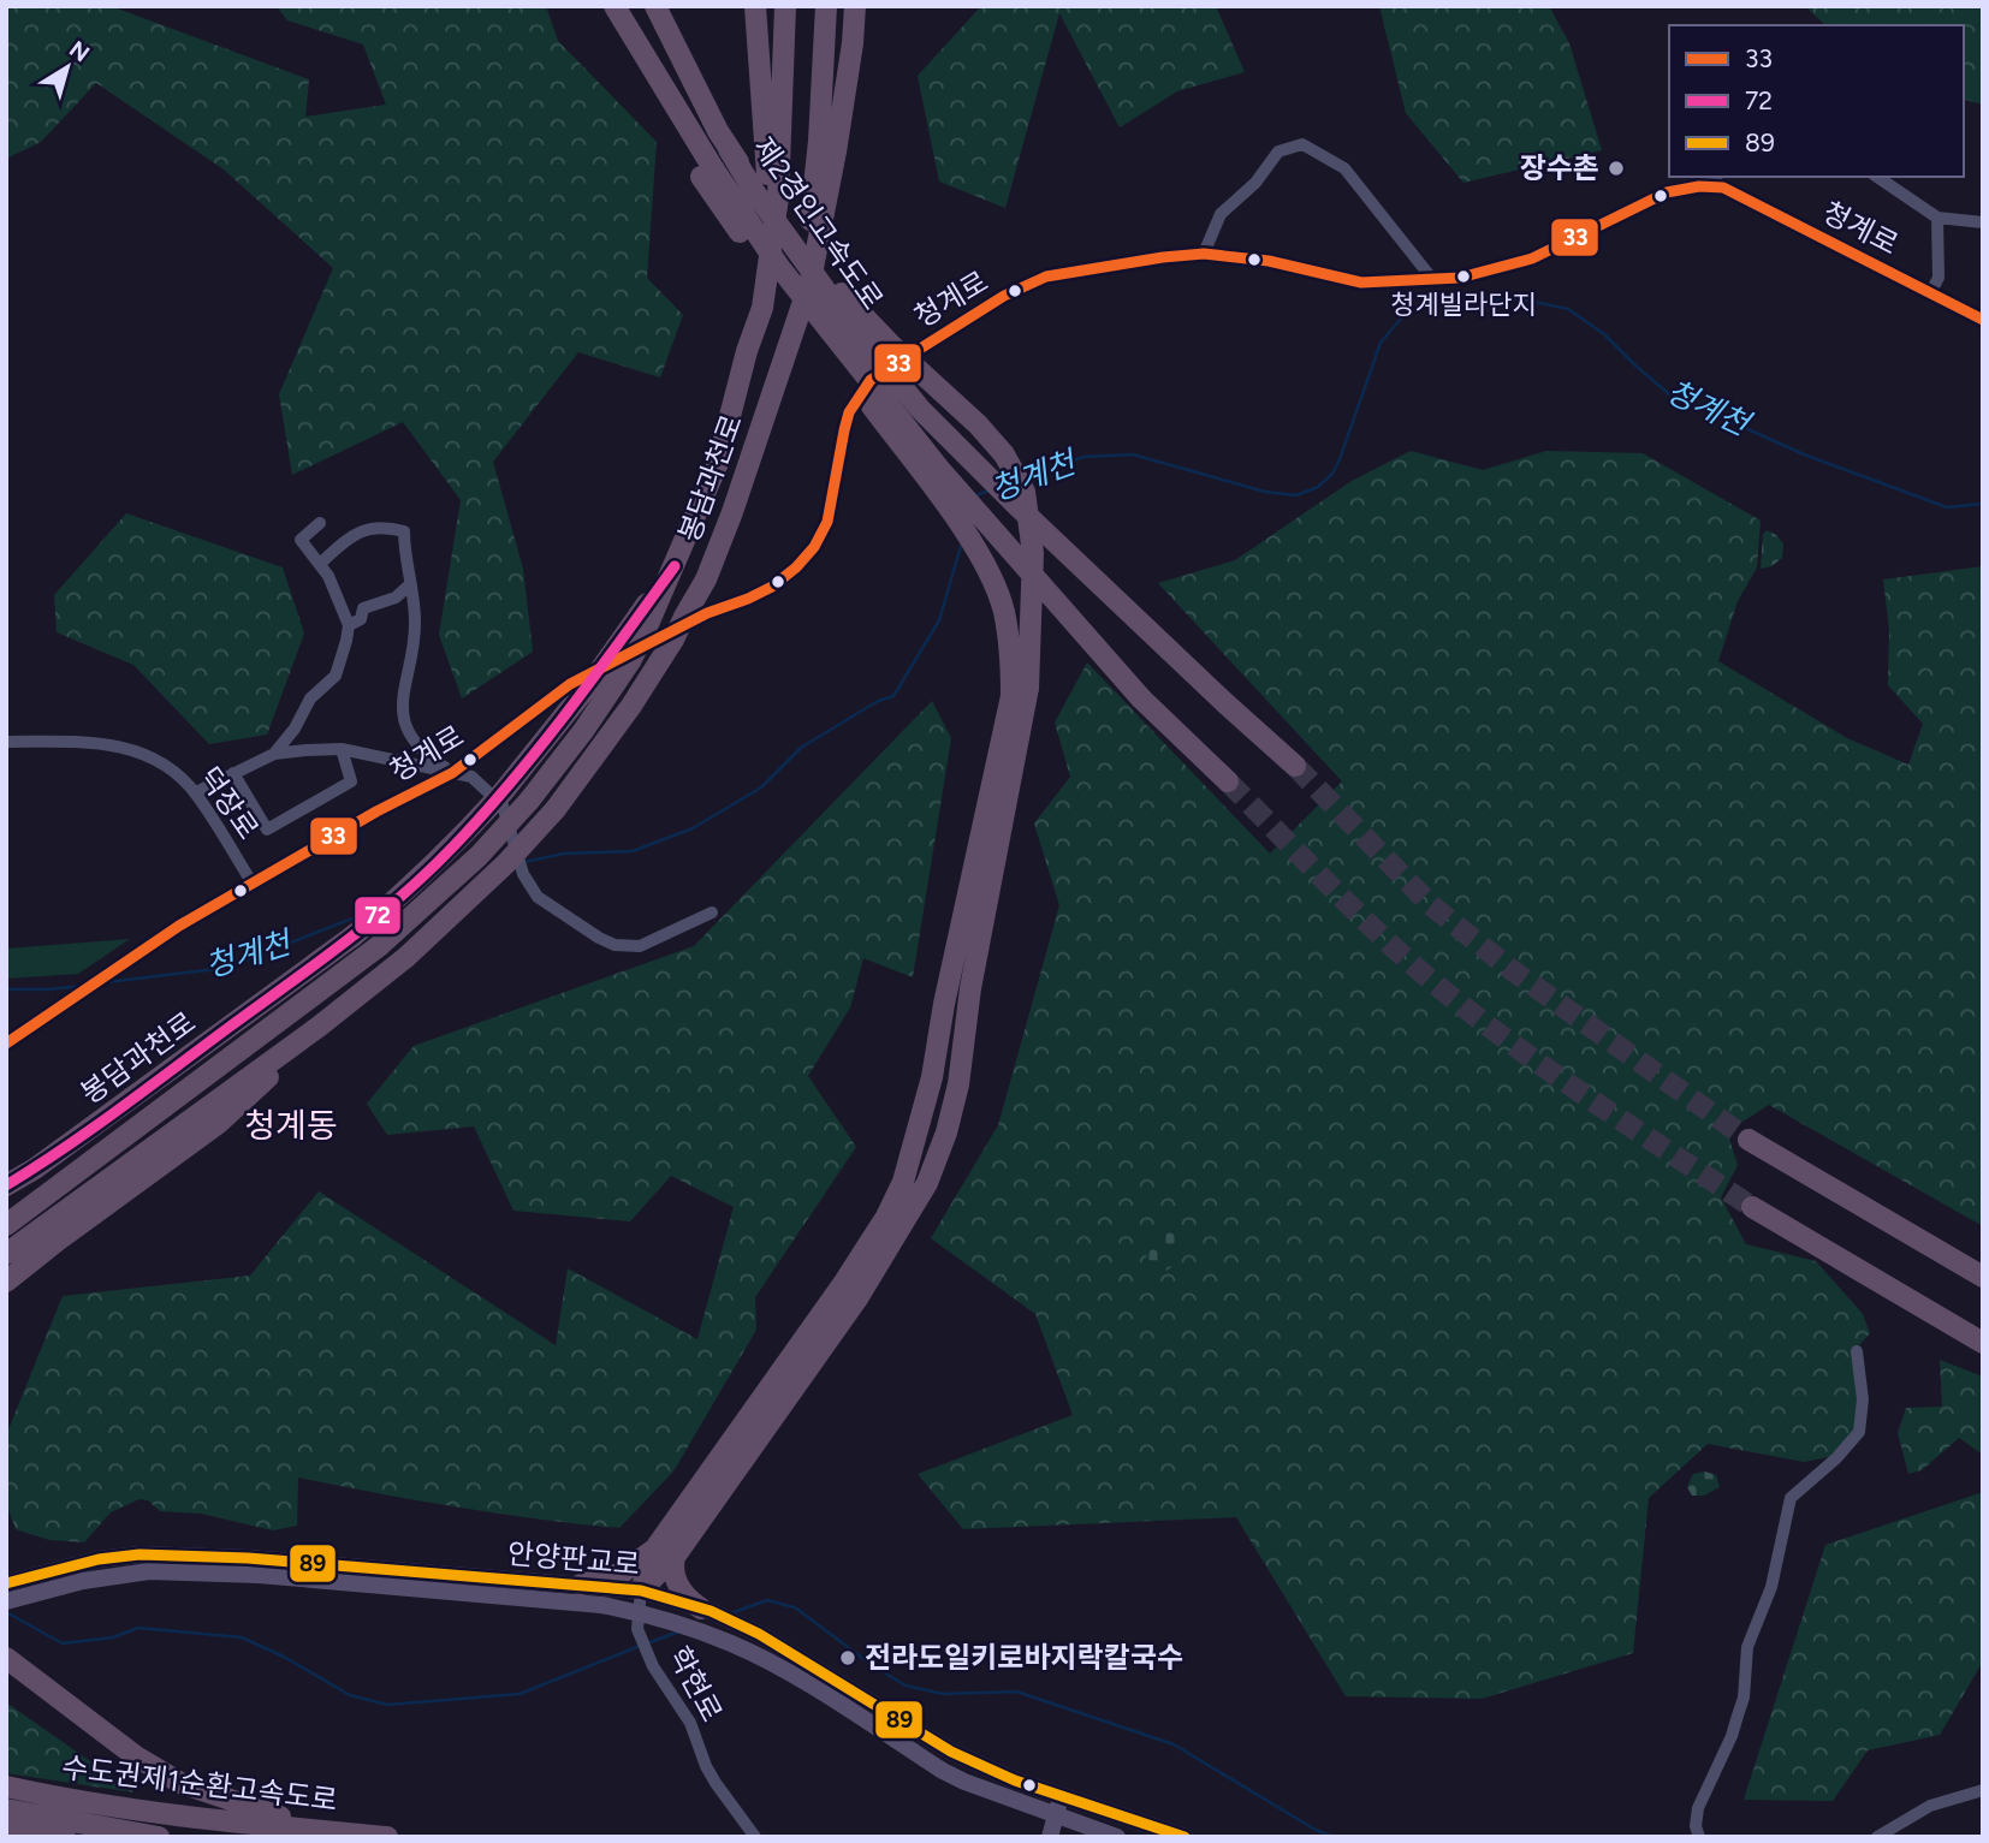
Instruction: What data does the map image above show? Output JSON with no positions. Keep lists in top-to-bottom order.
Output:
{
  "streets": {
    "highway": ["제2경인고속도로", "봉담과천로", "수도권제1순환고속도로"],
    "main road": ["안양판교로"],
    "street": ["청계로", "덕장로", "학현로"]
  },
  "crossings": [
    ["청계로", "덕장로"],
    ["안양판교로", "학현로"]
  ],
  "districts": ["청계동"],
  "water": ["청계천"],
  "places": ["장수촌", "청계빌라단지", "전라도일키로바지락칼국수"],
  "lines": ["transit line 33", "transit line 72", "transit line 89"],
  "legend": ["33", "72", "89"],
  "north": "top right"
}
